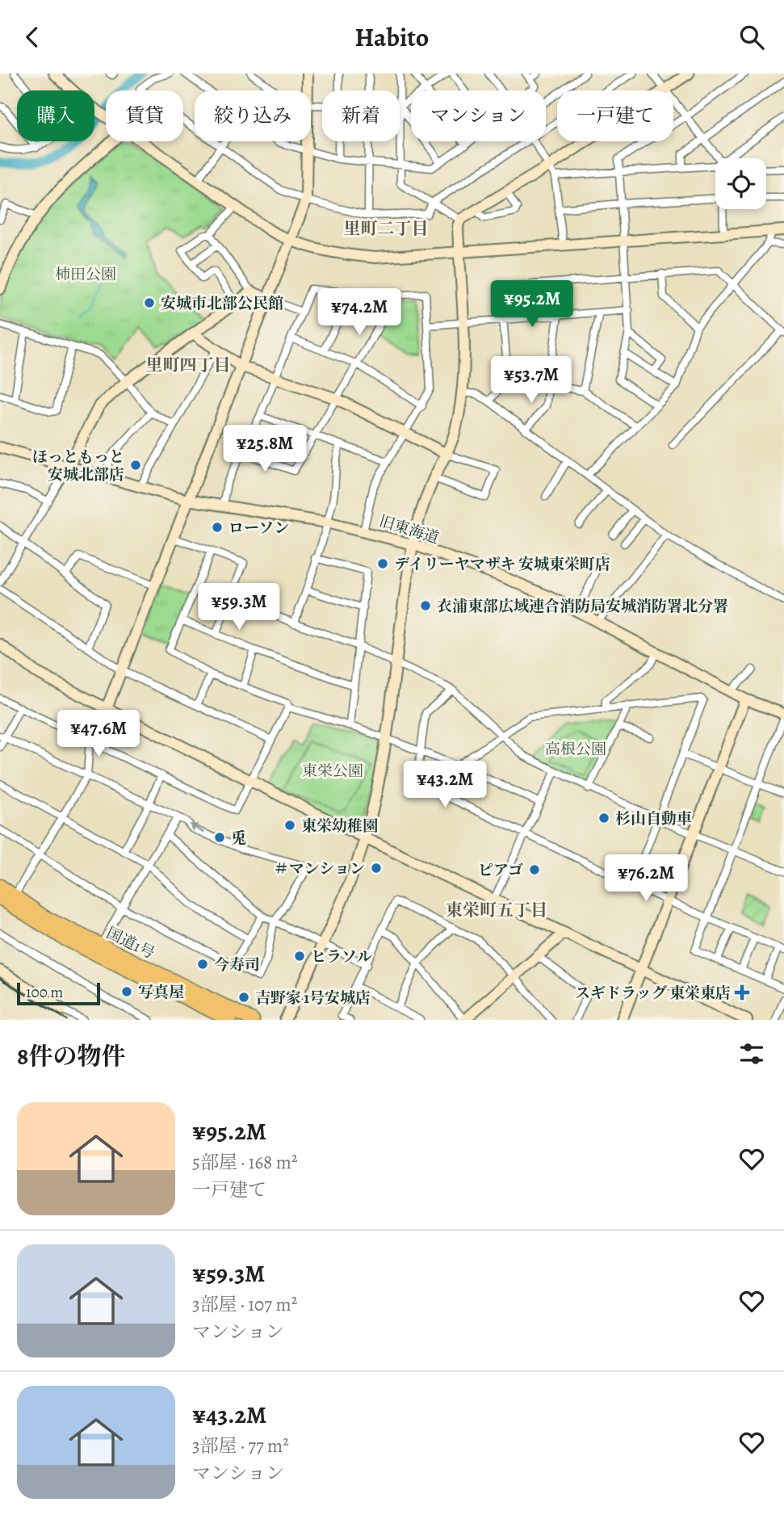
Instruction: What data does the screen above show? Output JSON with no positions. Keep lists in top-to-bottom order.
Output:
{
  "streets": {
    "highway": ["国道1号"],
    "street": ["旧東海道"]
  },
  "districts": ["里町二丁目", "里町四丁目", "東栄町五丁目"],
  "parks": ["柿田公園", "高根公園", "東栄公園"],
  "places": {
    "other": [
      "安城市北部公民館",
      "ほっともっと 安城北部店",
      "ローソン",
      "デイリーヤマザキ 安城東栄町店",
      "衣浦東部広域連合消防局安城消防署北分署",
      "杉山自動車",
      "東栄幼稚園",
      "兎",
      "＃マンション",
      "ピアゴ",
      "ヒラソル",
      "今寿司",
      "写真屋",
      "吉野家 1号安城店"
    ],
    "health": ["スギドラッグ 東栄東店"]
  },
  "scale_bar": "100 m",
  "page": {
    "header": "Habito",
    "chip": [
      "購入",
      "賃貸",
      "絞り込み",
      "新着",
      "マンション",
      "一戸建て"
    ],
    "price": [
      "¥95.2M",
      "¥74.2M",
      "¥53.7M",
      "¥25.8M",
      "¥59.3M",
      "¥47.6M",
      "¥43.2M",
      "¥76.2M"
    ],
    "scale": "100 m",
    "heading": "8件の物件",
    "list": [
      {
        "name": "¥95.2M",
        "note": "5部屋 · 168 m² · 一戸建て"
      },
      {
        "name": "¥59.3M",
        "note": "3部屋 · 107 m² · マンション"
      },
      {
        "name": "¥43.2M",
        "note": "3部屋 · 77 m² · マンション"
      }
    ]
  }
}
